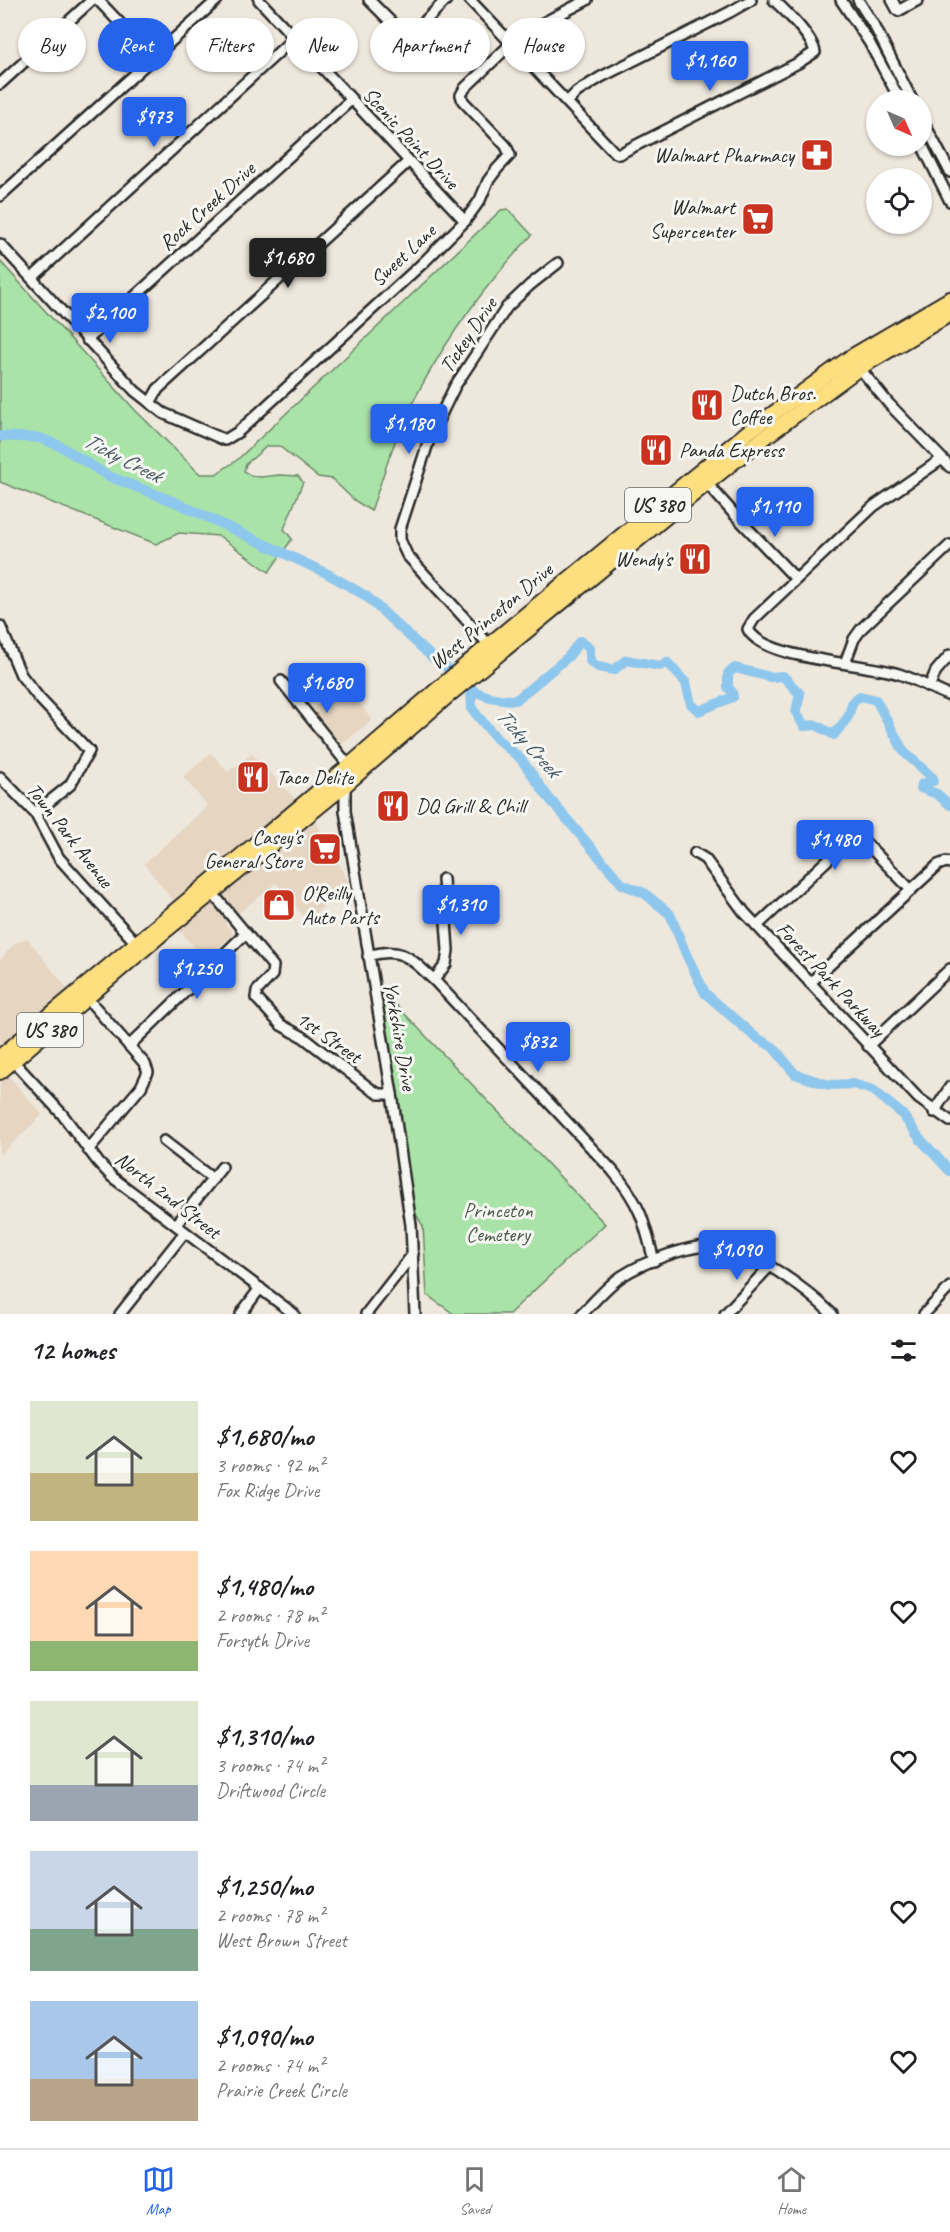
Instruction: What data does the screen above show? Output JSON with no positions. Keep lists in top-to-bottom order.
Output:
{
  "streets": {
    "highway": ["US 380", "West Princeton Drive"],
    "street": [
      "Scenic Point Drive",
      "Rock Creek Drive",
      "Sweet Lane",
      "Tickey Drive",
      "Town Park Avenue",
      "Forest Park Parkway",
      "Yorkshire Drive",
      "1st Street",
      "North 2nd Street"
    ]
  },
  "crossings": [
    ["Scenic Point Drive", "Rock Creek Drive"],
    ["Scenic Point Drive", "Sweet Lane"],
    ["Tickey Drive", "West Princeton Drive"],
    ["US 380", "West Princeton Drive"],
    ["US 380", "North 2nd Street"],
    ["West Princeton Drive", "Town Park Avenue"],
    ["West Princeton Drive", "Yorkshire Drive"],
    ["Yorkshire Drive", "1st Street"]
  ],
  "water": ["Ticky Creek"],
  "parks": ["Princeton Cemetery"],
  "places": {
    "pharmacy": ["Walmart Pharmacy"],
    "supermarket": ["Walmart Supercenter", "Casey's General Store"],
    "restaurant": [
      "Dutch Bros. Coffee",
      "Panda Express",
      "Wendy's",
      "Taco Delite",
      "DQ Grill & Chill"
    ],
    "shop": ["O'Reilly Auto Parts"]
  },
  "north": "bottom right",
  "page": {
    "chip": [
      "Buy",
      "Rent",
      "Filters",
      "New",
      "Apartment",
      "House"
    ],
    "price": [
      "$1,160",
      "$973",
      "$1,680",
      "$2,100",
      "$1,180",
      "$1,110",
      "$1,680",
      "$1,480",
      "$1,310",
      "$1,250",
      "$832",
      "$1,090"
    ],
    "heading": "12 homes",
    "list": [
      {
        "name": "$1,680/mo",
        "note": "3 rooms · 92 m² · Fox Ridge Drive"
      },
      {
        "name": "$1,480/mo",
        "note": "2 rooms · 78 m² · Forsyth Drive"
      },
      {
        "name": "$1,310/mo",
        "note": "3 rooms · 74 m² · Driftwood Circle"
      },
      {
        "name": "$1,250/mo",
        "note": "2 rooms · 78 m² · West Brown Street"
      },
      {
        "name": "$1,090/mo",
        "note": "2 rooms · 74 m² · Prairie Creek Circle"
      }
    ],
    "tabs": ["Map", "Saved", "Home"]
  }
}
